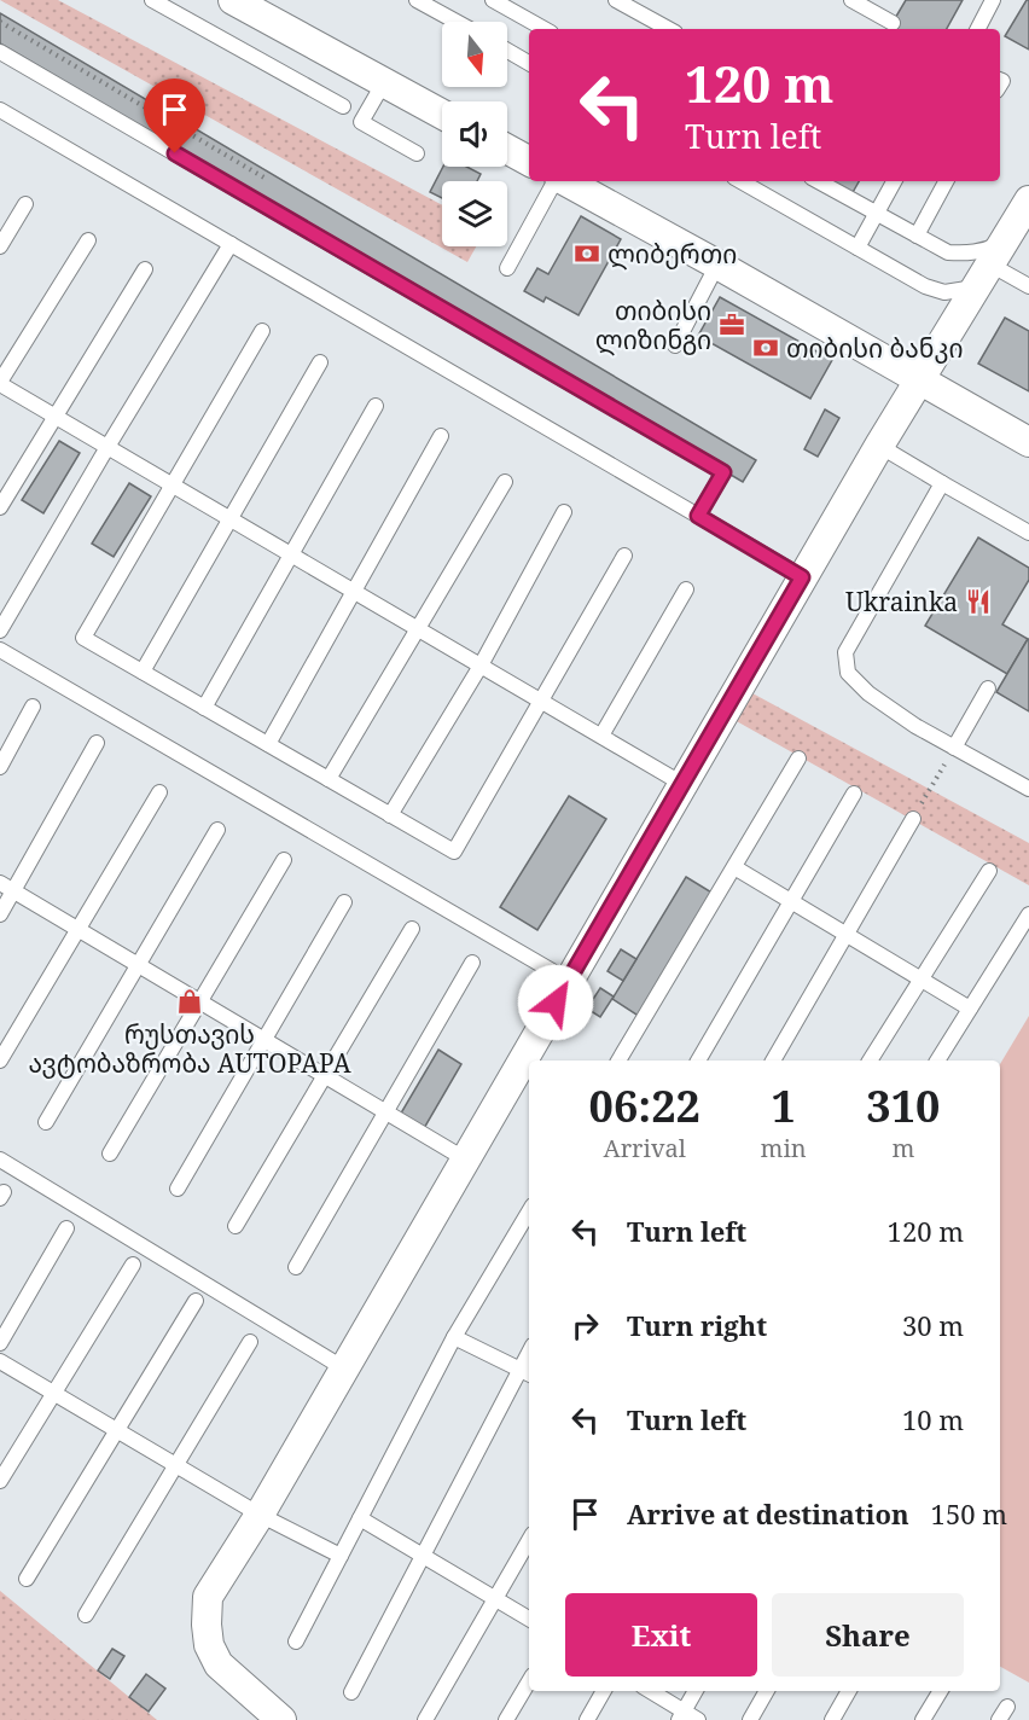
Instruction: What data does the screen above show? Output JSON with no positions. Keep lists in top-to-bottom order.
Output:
{
  "places": {
    "bank": ["ლიბერთი", "თიბისი ბანკი"],
    "office": ["თიბისი ლიზინგი"],
    "restaurant": ["Ukrainka"],
    "shop": ["რუსთავის ავტობაზრობა AUTOPAPA"]
  },
  "north": "bottom",
  "page": {
    "turn": ["120 m", "Turn left"],
    "eta": [
      "06:22",
      "Arrival",
      "1",
      "min",
      "310",
      "m"
    ],
    "list": [
      {
        "name": "Turn left",
        "value": "120 m"
      },
      {
        "name": "Turn right",
        "value": "30 m"
      },
      {
        "name": "Turn left",
        "value": "10 m"
      },
      {
        "name": "Arrive at destination",
        "value": "150 m"
      }
    ],
    "buttons": ["Exit", "Share"]
  }
}
